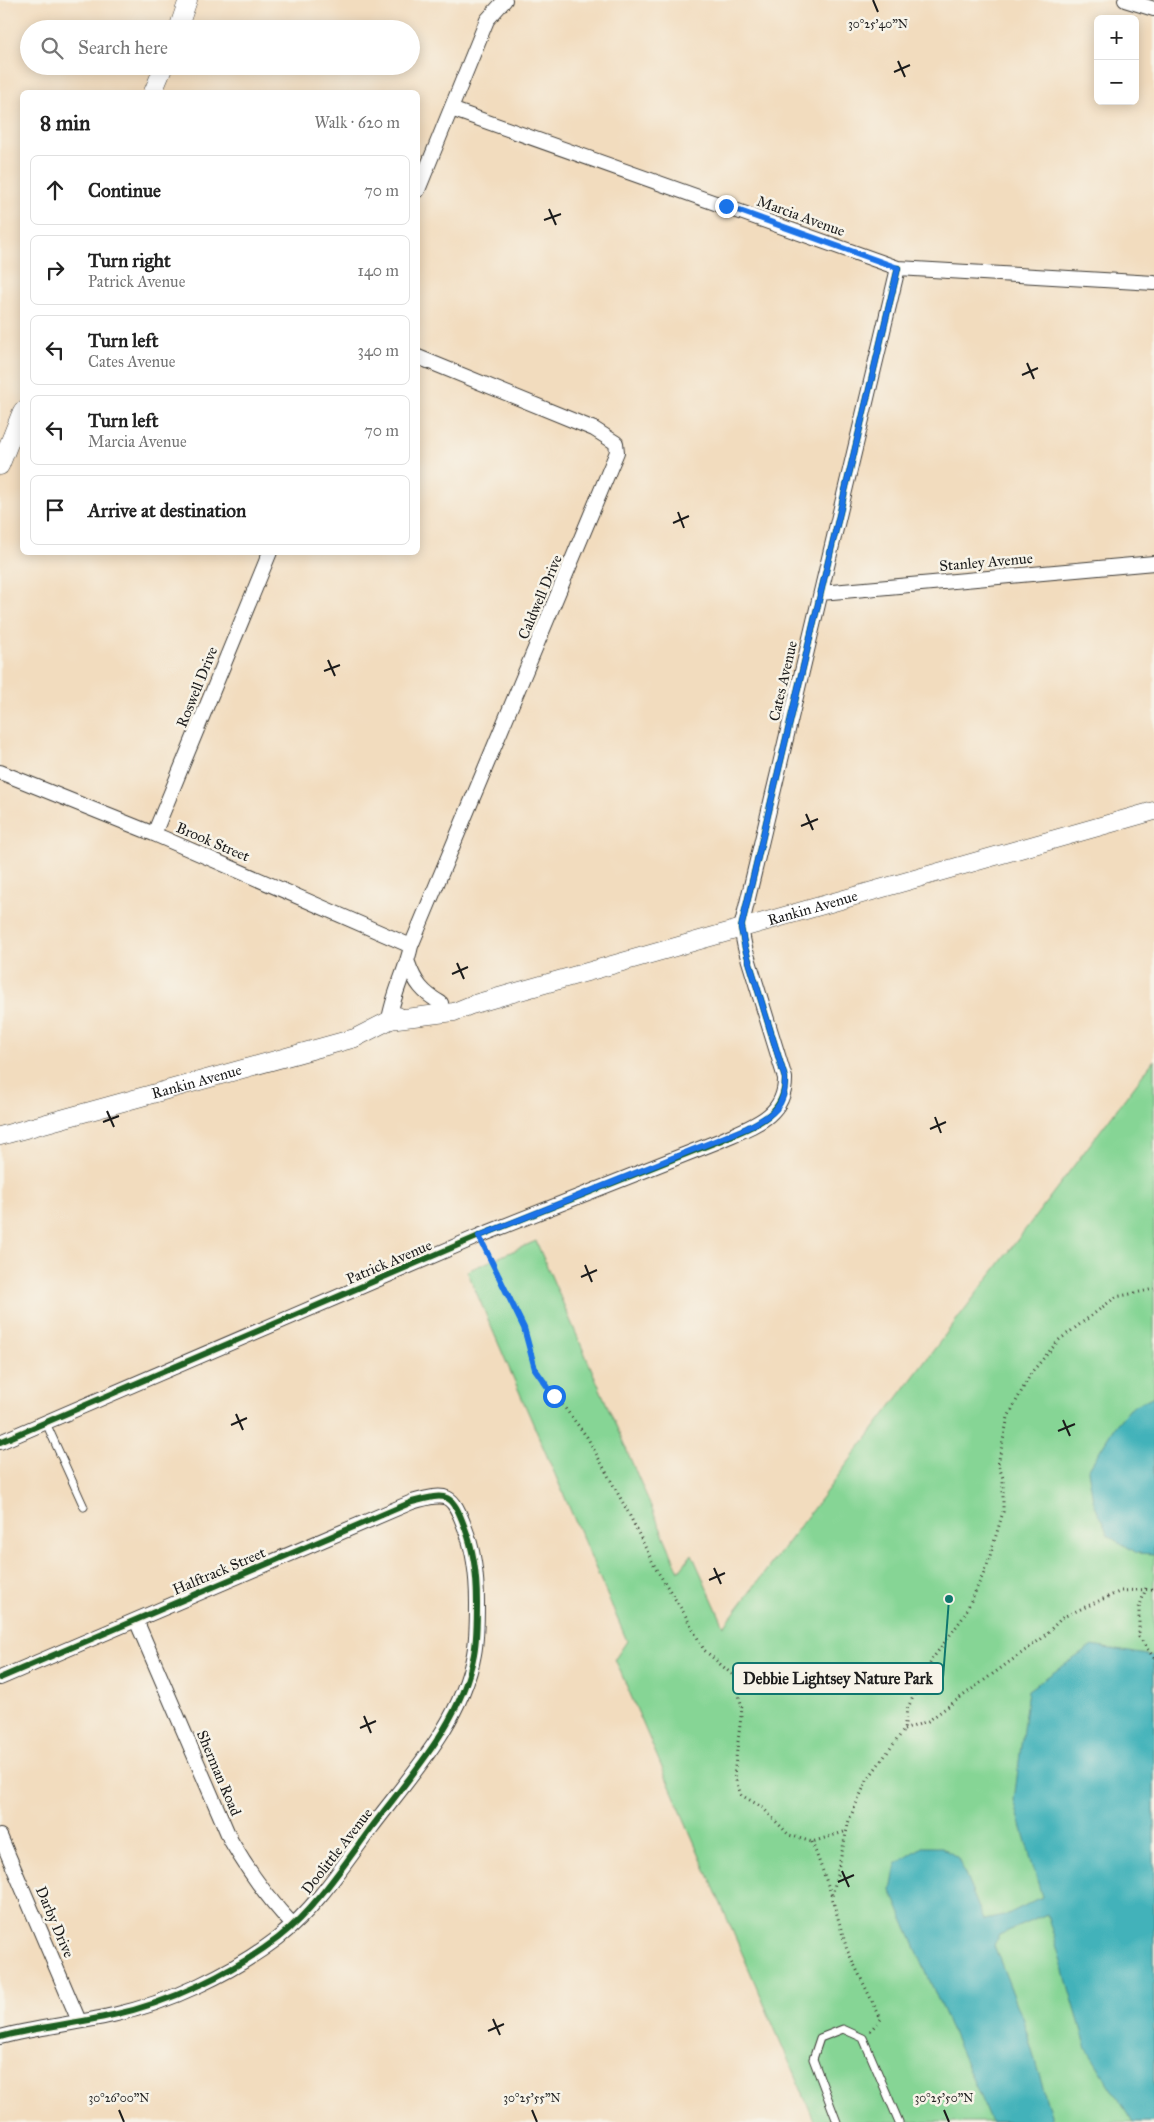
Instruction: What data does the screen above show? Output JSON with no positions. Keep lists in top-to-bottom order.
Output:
{
  "streets": {
    "street": [
      "Marcia Avenue",
      "Stanley Avenue",
      "Caldwell Drive",
      "Cates Avenue",
      "Roswell Drive",
      "Brook Street",
      "Rankin Avenue",
      "Patrick Avenue",
      "Halftrack Street",
      "Sherman Road",
      "Doolittle Avenue",
      "Darby Drive"
    ]
  },
  "crossings": [
    ["Marcia Avenue", "Cates Avenue"],
    ["Stanley Avenue", "Cates Avenue"],
    ["Caldwell Drive", "Brook Street"],
    ["Caldwell Drive", "Rankin Avenue"],
    ["Cates Avenue", "Rankin Avenue"],
    ["Cates Avenue", "Patrick Avenue"],
    ["Roswell Drive", "Brook Street"],
    ["Halftrack Street", "Sherman Road"],
    ["Halftrack Street", "Doolittle Avenue"],
    ["Sherman Road", "Doolittle Avenue"],
    ["Doolittle Avenue", "Darby Drive"]
  ],
  "places": ["Debbie Lightsey Nature Park"],
  "page": {
    "map_buttons": ["+", "−"],
    "search": "Search here",
    "heading": ["8 min", "Walk · 620 m"],
    "list": [
      ["Continue", "70 m"],
      ["Turn right", "Patrick Avenue", "140 m"],
      ["Turn left", "Cates Avenue", "340 m"],
      ["Turn left", "Marcia Avenue", "70 m"],
      "Arrive at destination"
    ]
  },
  "coordinates": [
    "30°25'40\"N",
    "30°26'00\"N",
    "30°25'55\"N",
    "30°25'50\"N"
  ]
}
